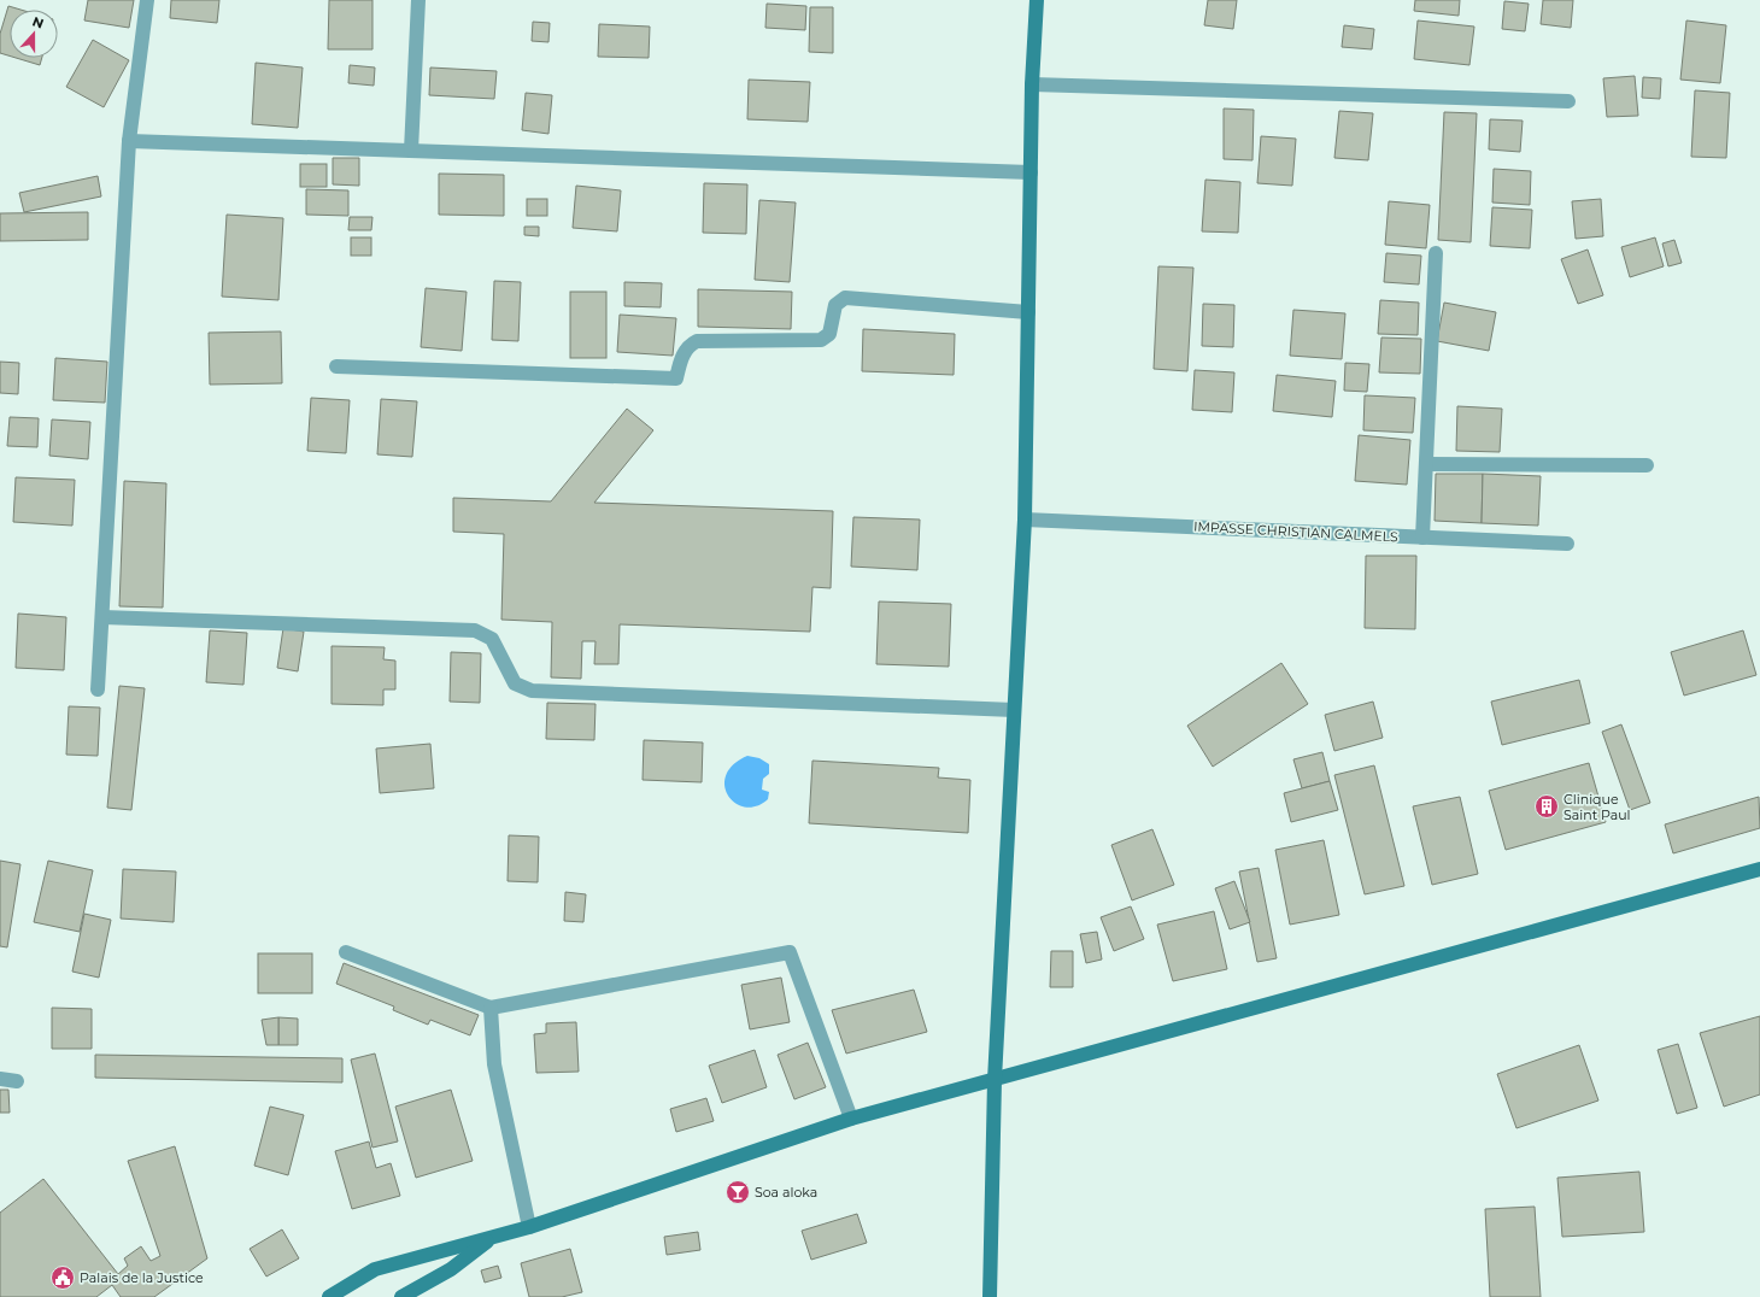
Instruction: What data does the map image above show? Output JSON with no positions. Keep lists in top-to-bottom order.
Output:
{
  "streets": {
    "street": ["IMPASSE CHRISTIAN CALMELS"]
  },
  "places": {
    "building": ["Clinique Saint Paul"],
    "bar": ["Soa aloka"],
    "public building": ["Palais de la Justice"]
  },
  "north": "top"
}
